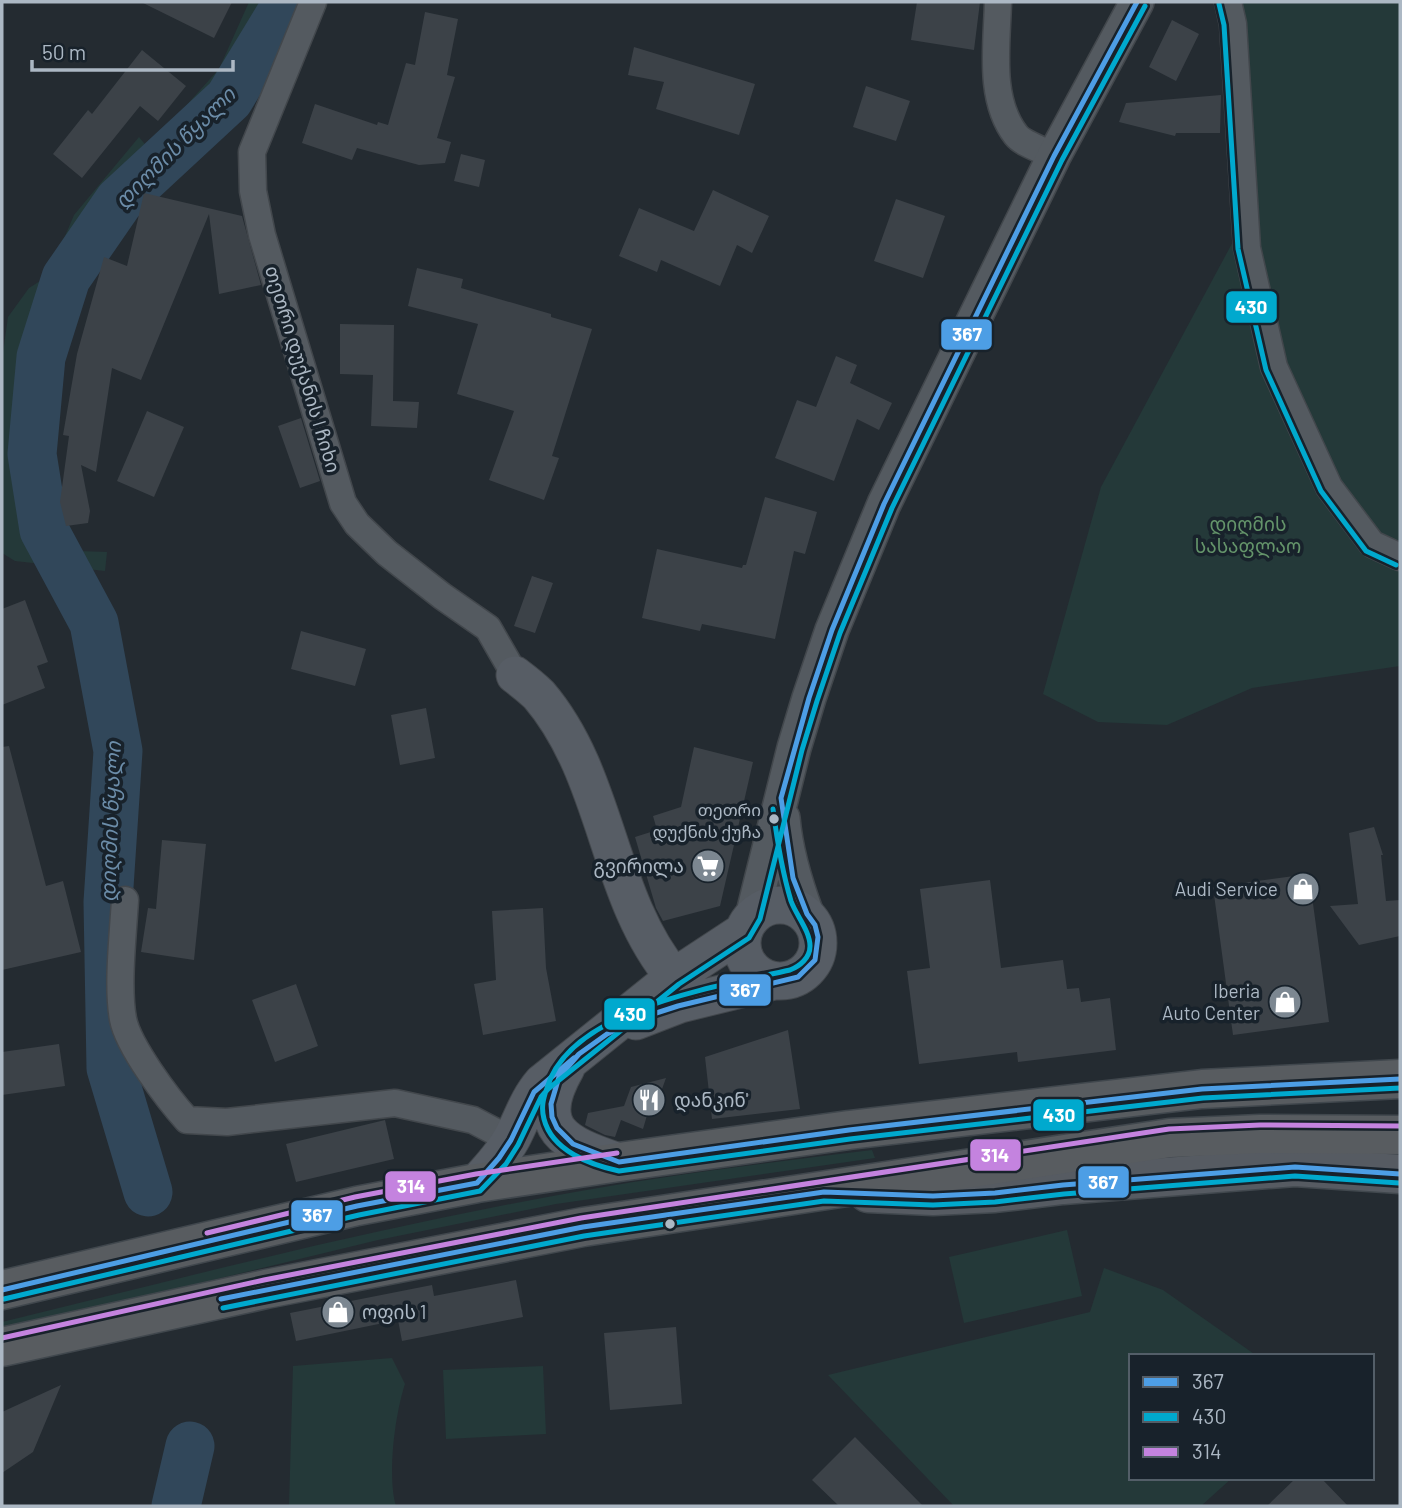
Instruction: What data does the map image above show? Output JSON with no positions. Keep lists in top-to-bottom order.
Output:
{
  "streets": {
    "street": ["თეთრი დუქანის I ჩიხი"]
  },
  "water": ["დიღმის წყალი"],
  "parks": ["დიღმის სასაფლაო"],
  "places": {
    "other": ["თეთრი დუქნის ქუჩა"],
    "supermarket": ["გვირილა"],
    "shop": ["Audi Service", "Iberia Auto Center", "ოფის 1"],
    "restaurant": ["დანკინ'"]
  },
  "lines": ["transit line 367", "transit line 430", "transit line 314"],
  "legend": ["367", "430", "314"],
  "scale_bar": "50 m"
}
